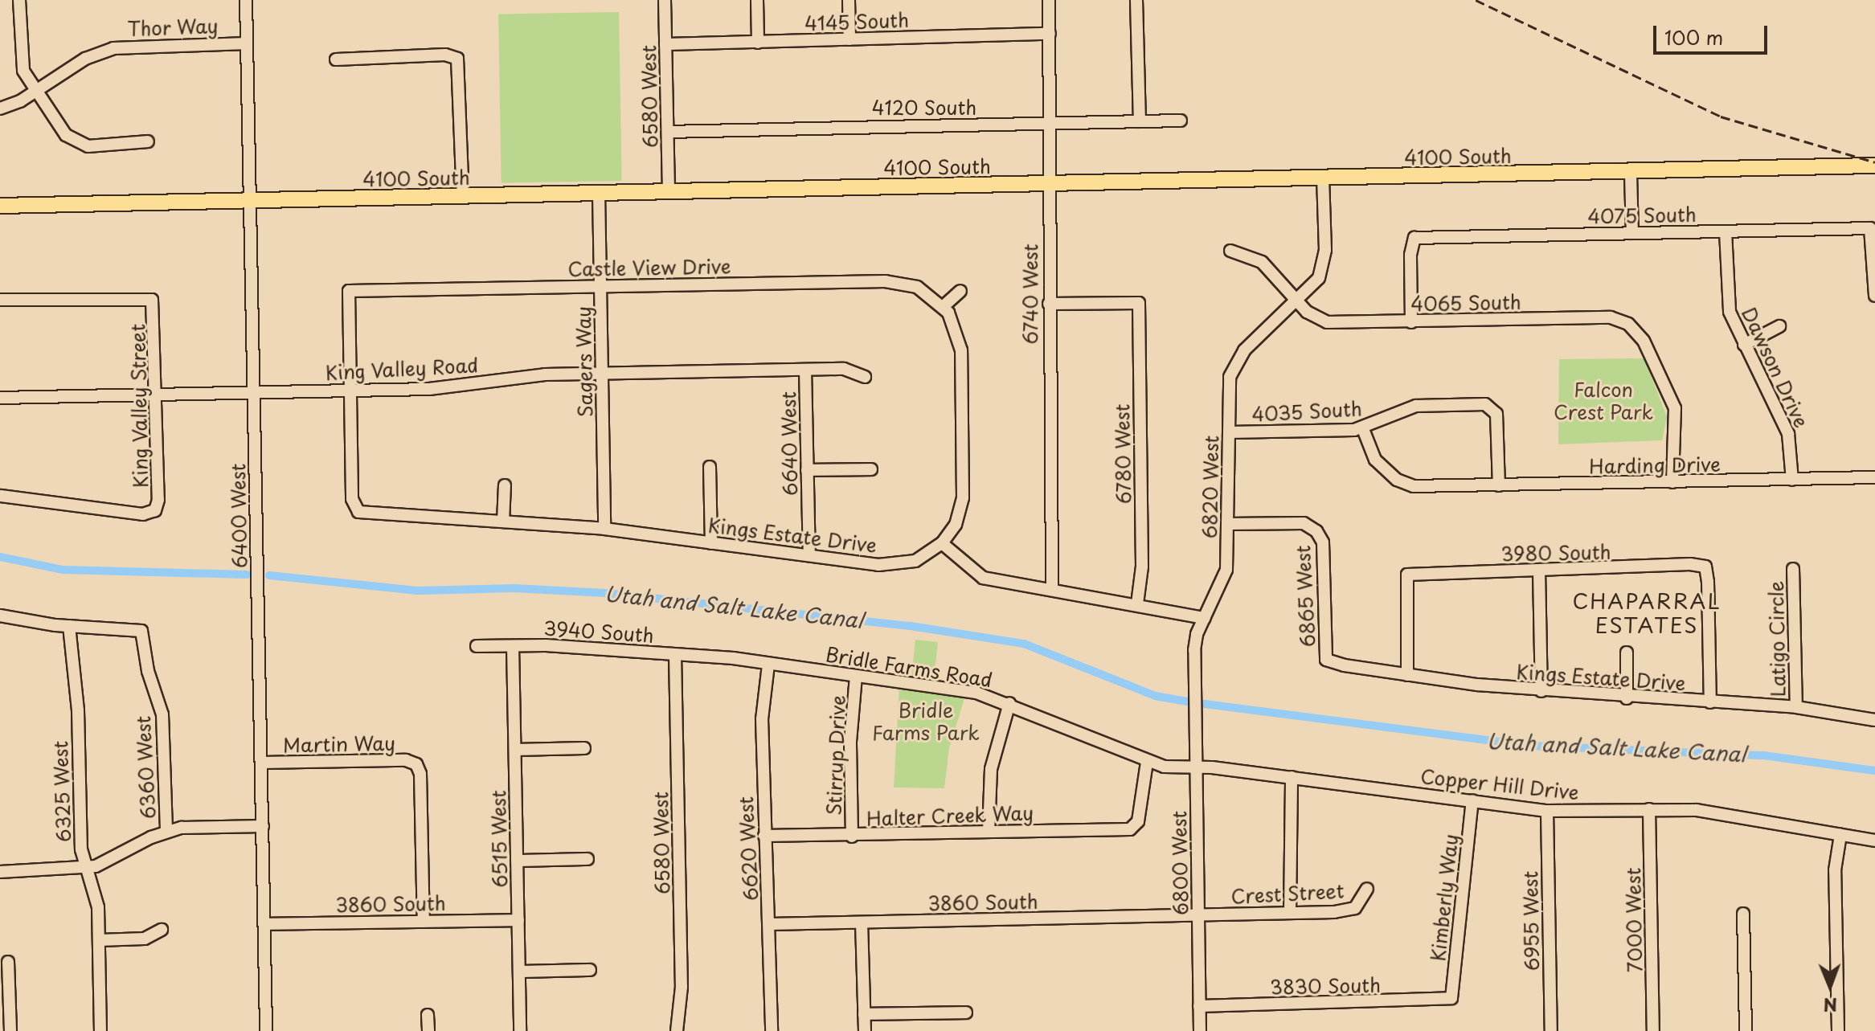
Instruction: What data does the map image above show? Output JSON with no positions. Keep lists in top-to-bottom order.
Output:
{
  "streets": {
    "main road": ["4100 South"],
    "street": [
      "4145 South",
      "Thor Way",
      "6580 West",
      "4120 South",
      "4075 South",
      "Castle View Drive",
      "6740 West",
      "4065 South",
      "Sagers Way",
      "Dawson Drive",
      "King Valley Road",
      "King Valley Street",
      "4035 South",
      "6640 West",
      "6780 West",
      "Harding Drive",
      "6820 West",
      "6400 West",
      "Kings Estate Drive",
      "3980 South",
      "6865 West",
      "3940 South",
      "Latigo Circle",
      "Bridle Farms Road",
      "Martin Way",
      "Stirrup Drive",
      "6360 West",
      "Copper Hill Drive",
      "6325 West",
      "Halter Creek Way",
      "6515 West",
      "6620 West",
      "6800 West",
      "Crest Street",
      "Kimberly Way",
      "3860 South",
      "7000 West",
      "6955 West",
      "3830 South"
    ]
  },
  "crossings": [
    ["4145 South", "6580 West"],
    ["4145 South", "6740 West"],
    ["Thor Way", "6400 West"],
    ["6580 West", "4120 South"],
    ["6580 West", "4100 South"],
    ["6580 West", "3940 South"],
    ["4120 South", "6740 West"],
    ["4100 South", "6740 West"],
    ["4100 South", "Sagers Way"],
    ["4100 South", "6400 West"],
    ["4075 South", "4065 South"],
    ["4075 South", "Dawson Drive"],
    ["Castle View Drive", "Sagers Way"],
    ["Castle View Drive", "King Valley Road"],
    ["Castle View Drive", "Kings Estate Drive"],
    ["6740 West", "6780 West"],
    ["4065 South", "Harding Drive"],
    ["4065 South", "6820 West"],
    ["Sagers Way", "King Valley Road"],
    ["Sagers Way", "Kings Estate Drive"],
    ["Dawson Drive", "Harding Drive"],
    ["King Valley Road", "King Valley Street"],
    ["King Valley Road", "6640 West"],
    ["King Valley Road", "6400 West"],
    ["King Valley Road", "Kings Estate Drive"],
    ["4035 South", "Harding Drive"],
    ["4035 South", "6820 West"],
    ["6640 West", "Kings Estate Drive"],
    ["6820 West", "6865 West"],
    ["6820 West", "6800 West"],
    ["6400 West", "Martin Way"],
    ["6400 West", "3860 South"],
    ["Kings Estate Drive", "3980 South"],
    ["Kings Estate Drive", "6865 West"],
    ["Kings Estate Drive", "Latigo Circle"],
    ["3940 South", "Bridle Farms Road"],
    ["3940 South", "6515 West"],
    ["Bridle Farms Road", "Stirrup Drive"],
    ["Bridle Farms Road", "Copper Hill Drive"],
    ["Bridle Farms Road", "Halter Creek Way"],
    ["Bridle Farms Road", "6620 West"],
    ["Bridle Farms Road", "6800 West"],
    ["Martin Way", "3860 South"],
    ["Stirrup Drive", "Halter Creek Way"],
    ["6360 West", "6325 West"],
    ["Copper Hill Drive", "6800 West"],
    ["Copper Hill Drive", "Kimberly Way"],
    ["Copper Hill Drive", "7000 West"],
    ["Copper Hill Drive", "6955 West"],
    ["Halter Creek Way", "6620 West"],
    ["6515 West", "3860 South"],
    ["6620 West", "3860 South"],
    ["6800 West", "Crest Street"],
    ["6800 West", "3860 South"],
    ["6800 West", "3830 South"],
    ["Crest Street", "3860 South"],
    ["Kimberly Way", "3830 South"]
  ],
  "districts": ["CHAPARRAL ESTATES"],
  "water": ["Utah and Salt Lake Canal"],
  "parks": ["Falcon Crest Park", "Bridle Farms Park"],
  "scale_bar": "100 m",
  "north": "bottom"
}
